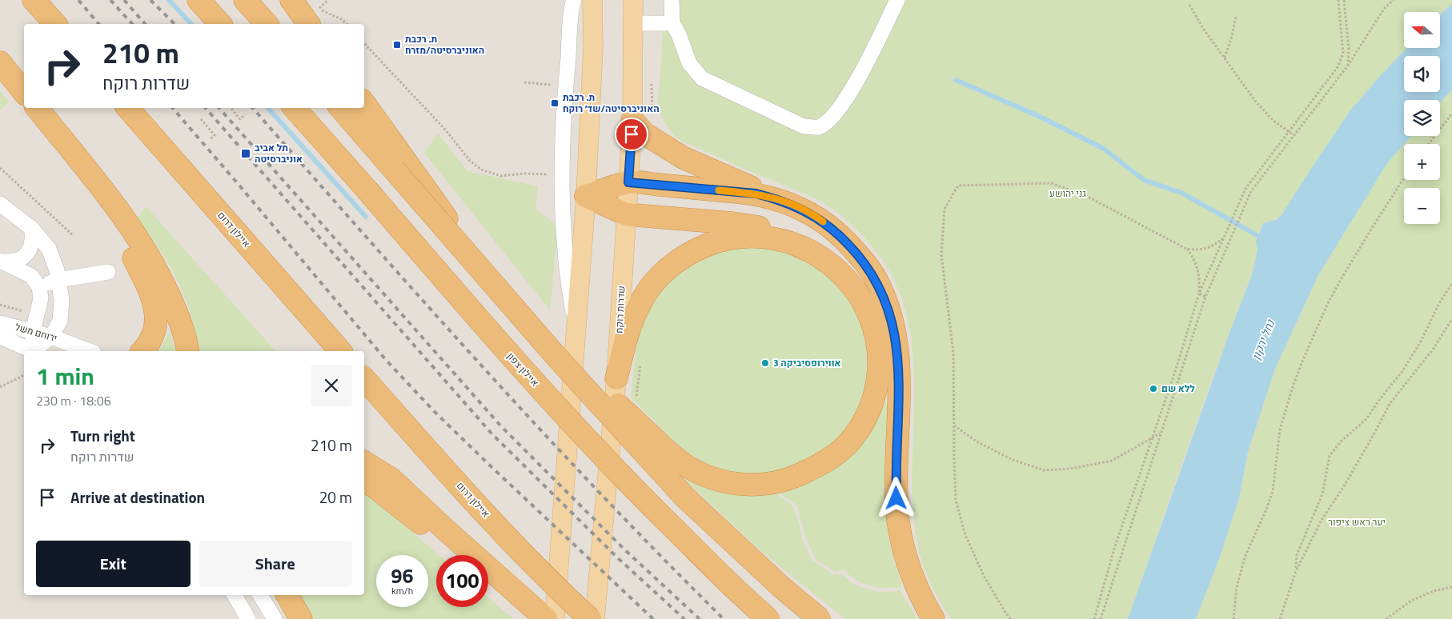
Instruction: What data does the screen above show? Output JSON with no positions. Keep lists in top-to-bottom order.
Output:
{
  "streets": {
    "highway": ["איילון דרום", "איילון צפון"],
    "main road": ["שדרות רוקח"],
    "street": ["ירוחם משל"]
  },
  "water": ["נחל ירקון"],
  "parks": ["גני יהושע", "יער ראש ציפור"],
  "places": {
    "transit": ["ת. רכבת האוניברסיטה/מזרח", "ת. רכבת האוניברסיטה/שד׳ רוקח", "תל אביב אוניברסיטה"],
    "other": ["אווירופסיביקה 3", "ללא שם"]
  },
  "north": "left",
  "page": {
    "map_buttons": ["+", "−"],
    "turn": ["210 m", "שדרות רוקח"],
    "heading": ["1 min", "230 m · 18:06"],
    "list": [
      {
        "name": "Turn right",
        "note": "שדרות רוקח",
        "value": "210 m"
      },
      {
        "name": "Arrive at destination",
        "value": "20 m"
      }
    ],
    "buttons": ["Exit", "Share"],
    "speed": "96 km/h",
    "limit": "100"
  }
}
